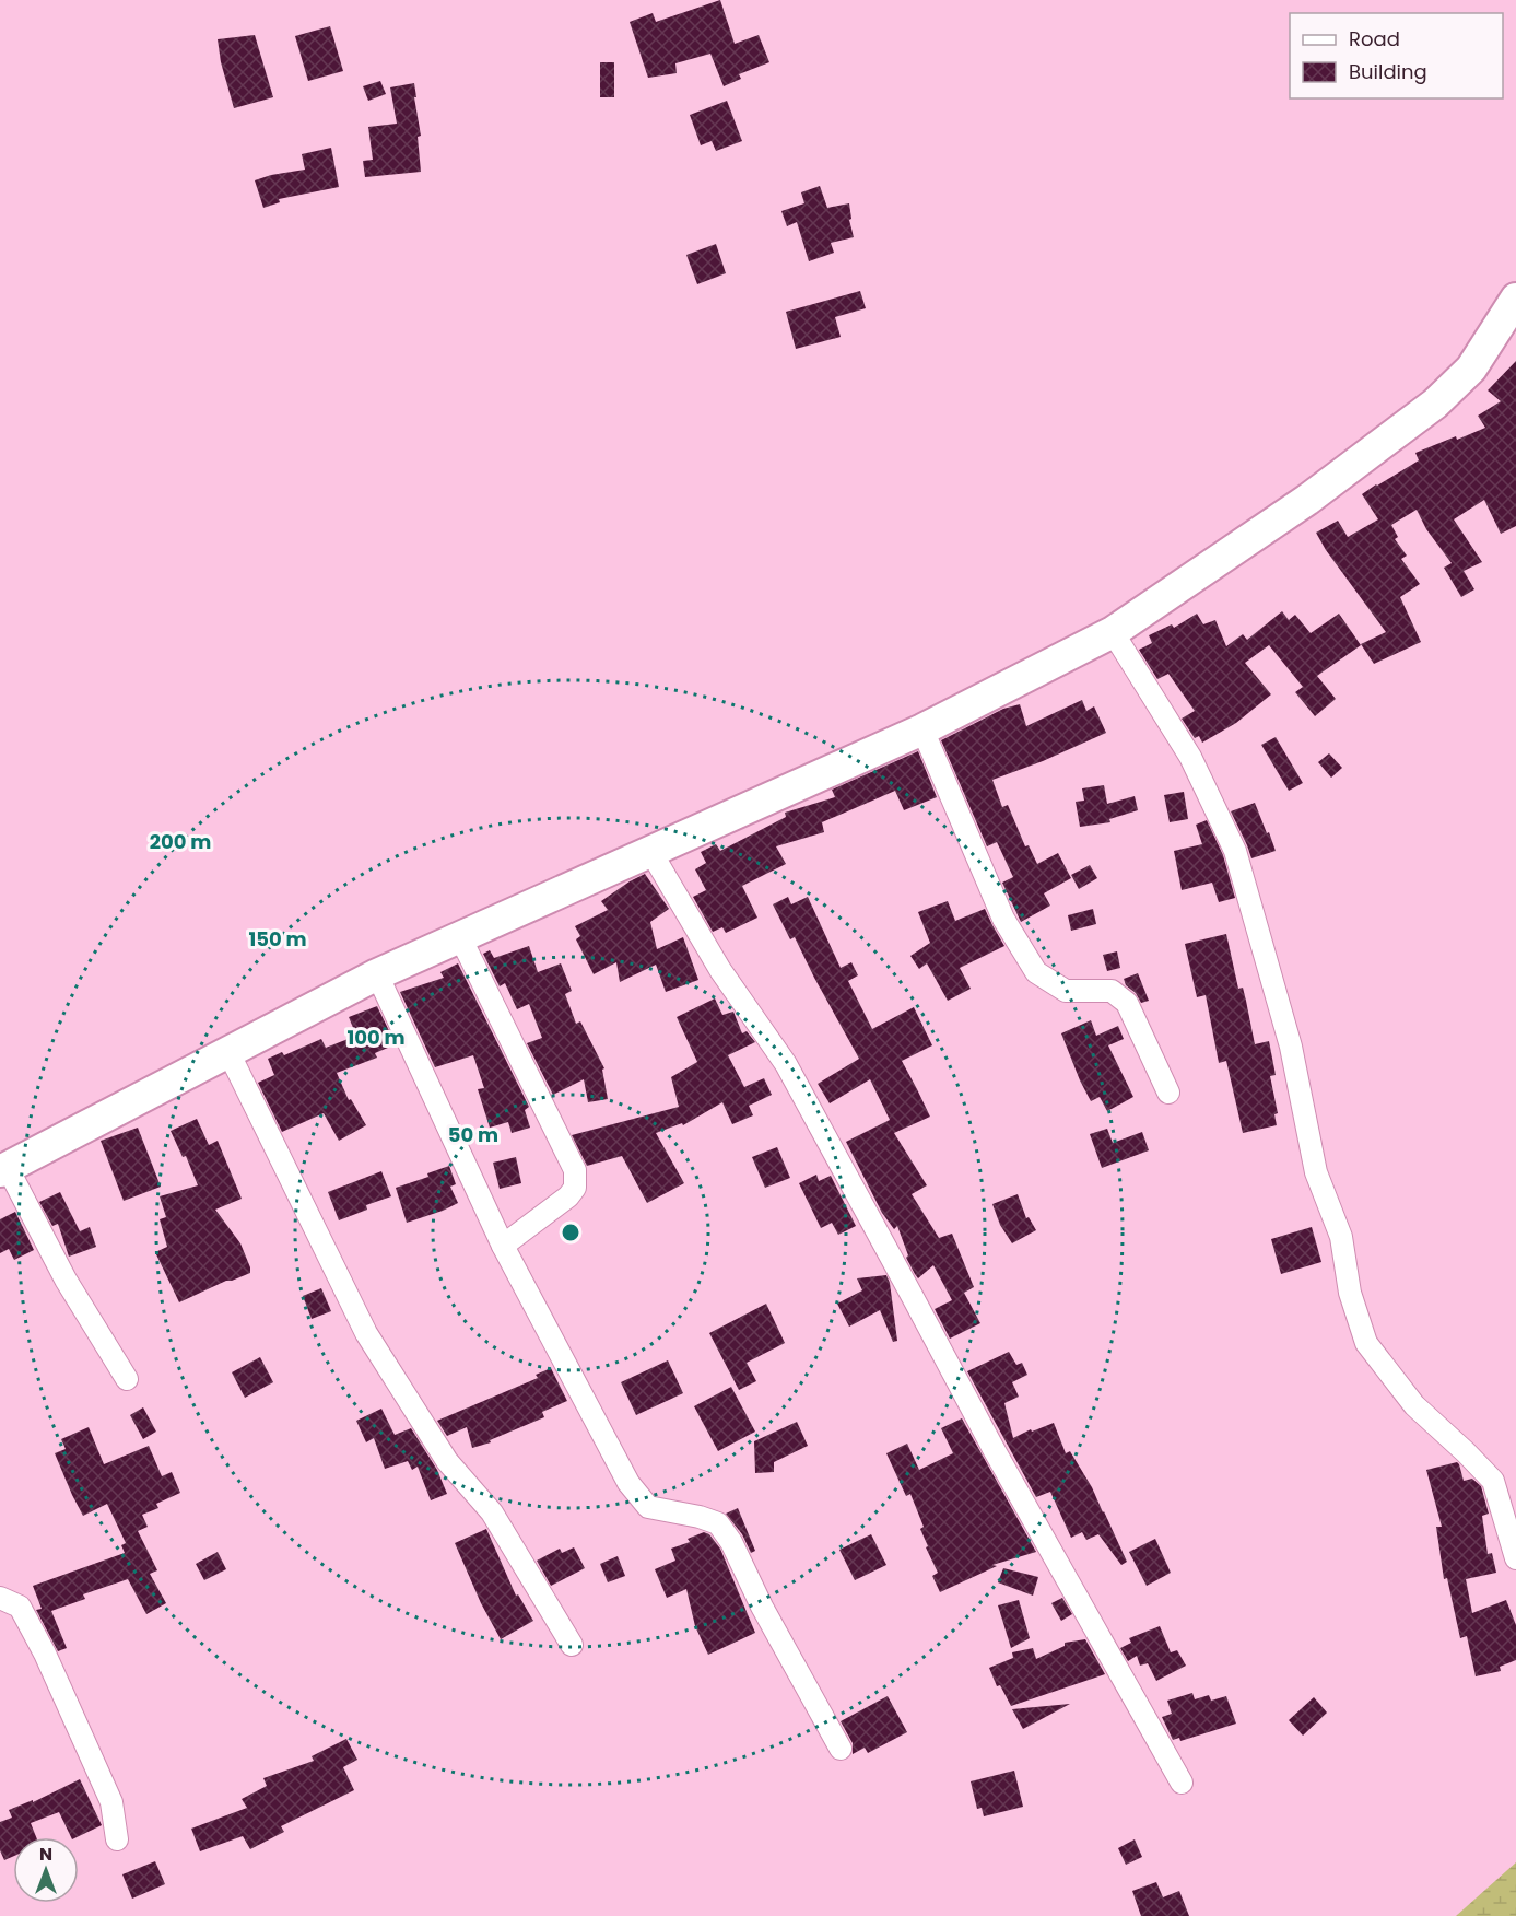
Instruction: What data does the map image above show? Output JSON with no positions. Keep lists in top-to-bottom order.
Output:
{
  "legend": ["Road", "Building"],
  "north": "top",
  "rings": [
    "200 m",
    "150 m",
    "100 m",
    "50 m"
  ]
}
